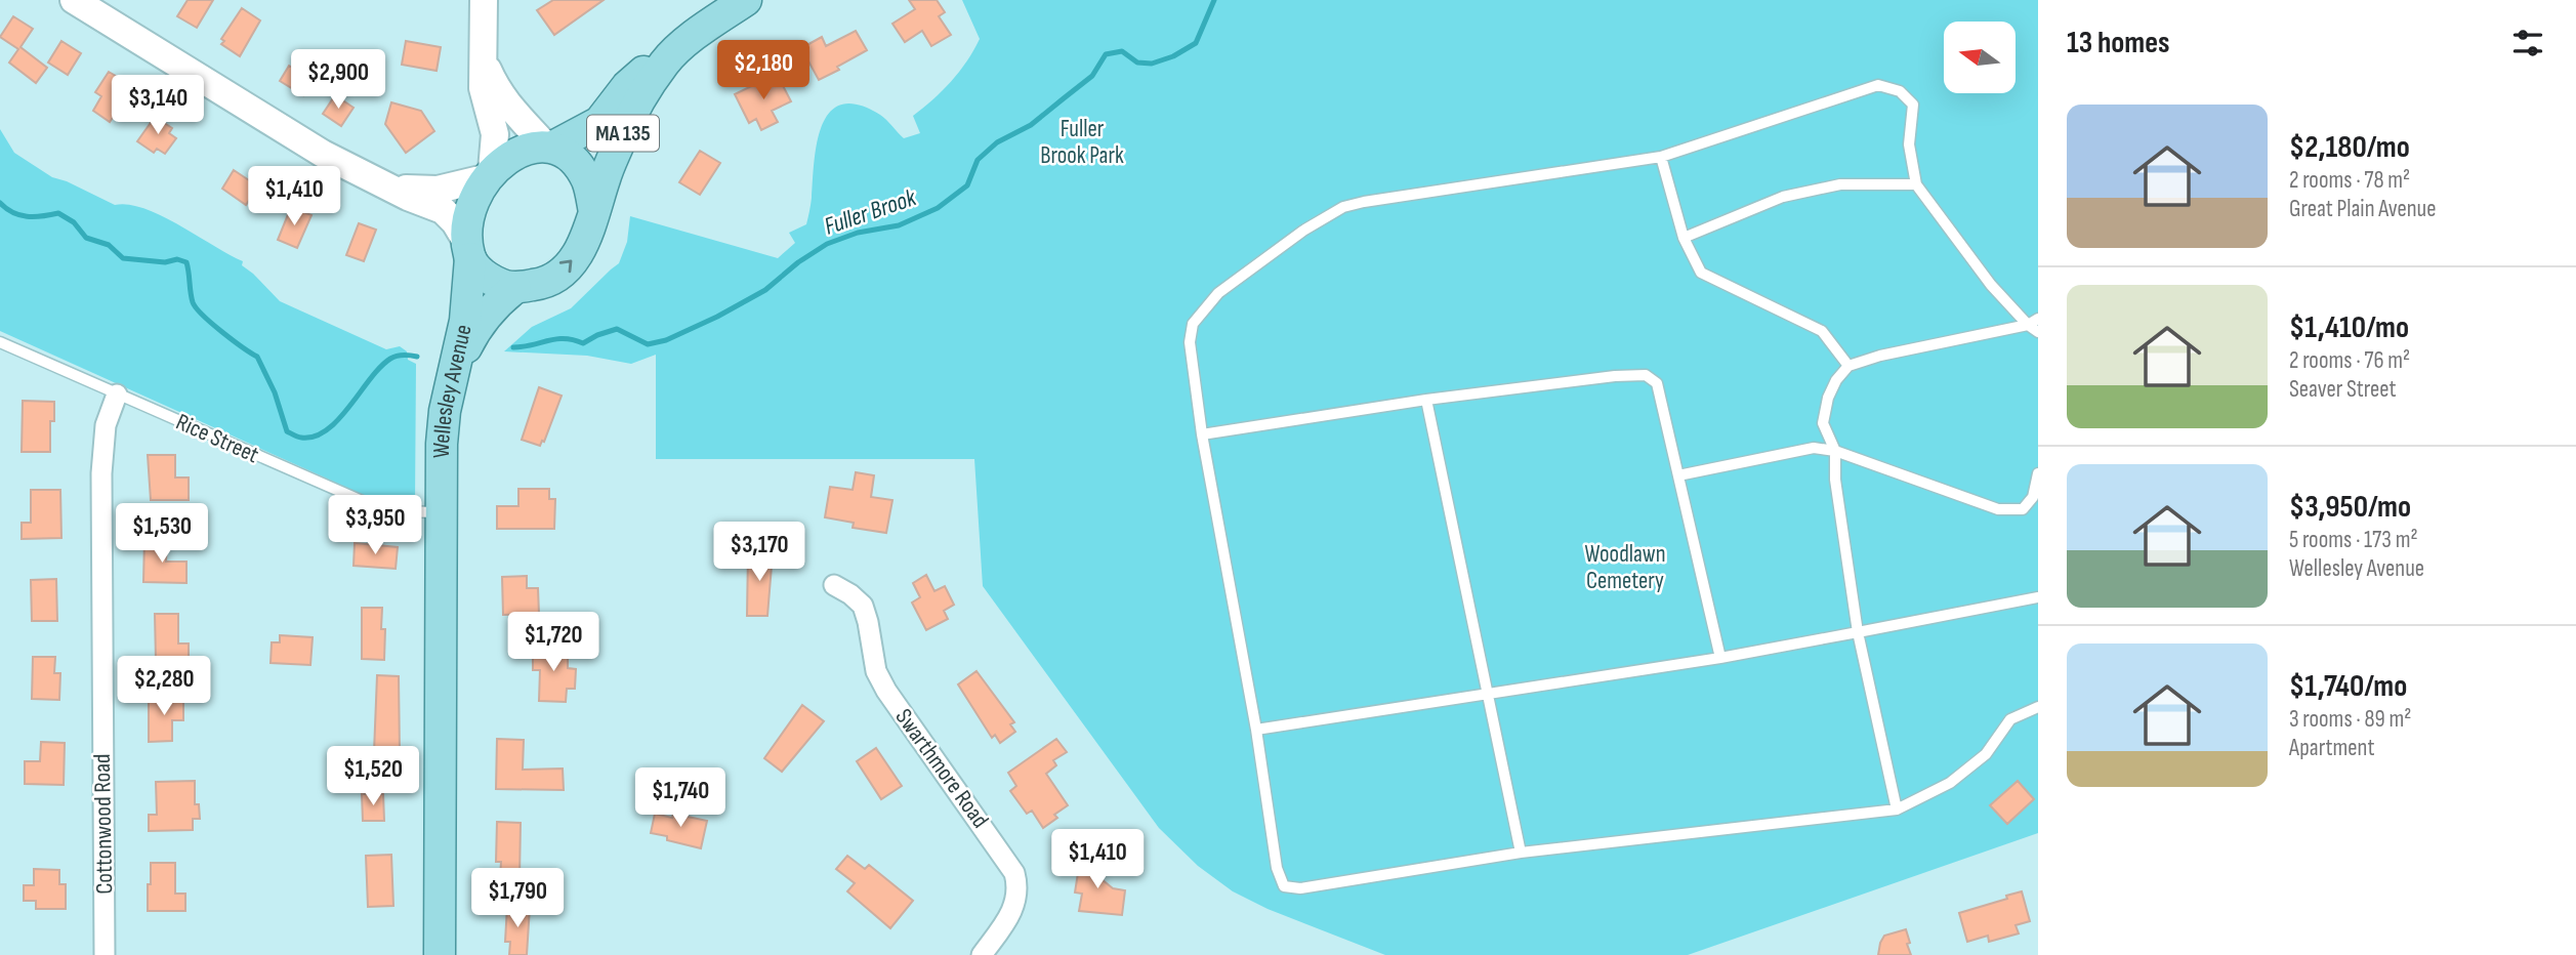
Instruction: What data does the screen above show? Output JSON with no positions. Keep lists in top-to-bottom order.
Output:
{
  "streets": {
    "main road": ["MA 135", "Wellesley Avenue"],
    "street": ["Swarthmore Road", "Cottonwood Road"],
    "lane": ["Rice Street"]
  },
  "crossings": [
    ["MA 135", "Wellesley Avenue"],
    ["Wellesley Avenue", "Rice Street"],
    ["Rice Street", "Cottonwood Road"]
  ],
  "water": ["Fuller Brook"],
  "parks": ["Fuller Brook Park", "Woodlawn Cemetery"],
  "north": "left",
  "page": {
    "heading": "13 homes",
    "price": [
      "$2,180",
      "$2,900",
      "$3,140",
      "$1,410",
      "$3,950",
      "$1,530",
      "$3,170",
      "$1,720",
      "$2,280",
      "$1,520",
      "$1,740",
      "$1,410",
      "$1,790"
    ],
    "list": [
      {
        "name": "$2,180/mo",
        "note": "2 rooms · 78 m² · Great Plain Avenue"
      },
      {
        "name": "$1,410/mo",
        "note": "2 rooms · 76 m² · Seaver Street"
      },
      {
        "name": "$3,950/mo",
        "note": "5 rooms · 173 m² · Wellesley Avenue"
      },
      {
        "name": "$1,740/mo",
        "note": "3 rooms · 89 m² · Apartment"
      }
    ]
  }
}
